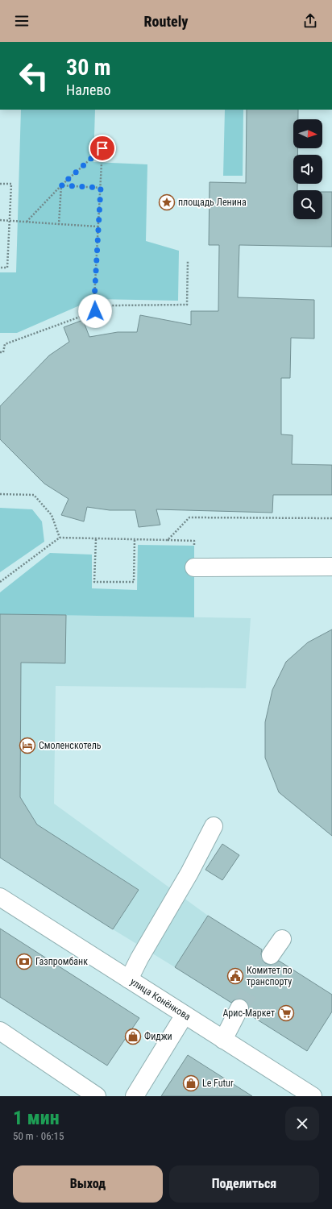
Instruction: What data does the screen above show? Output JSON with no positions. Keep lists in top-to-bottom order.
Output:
{
  "streets": {
    "street": ["улица Конёнкова"]
  },
  "places": {
    "place": ["площадь Ленина"],
    "hotel": ["Смоленскотель"],
    "bank": ["Газпромбанк"],
    "public building": ["Комитет по транспорту"],
    "supermarket": ["Арис-Маркет"],
    "shop": ["Фиджи", "Le Futur"]
  },
  "north": "right",
  "page": {
    "header": "Routely",
    "turn": ["30 m", "Налево"],
    "heading": ["1 мин", "50 m · 06:15"],
    "buttons": ["Выход", "Поделиться"]
  }
}
